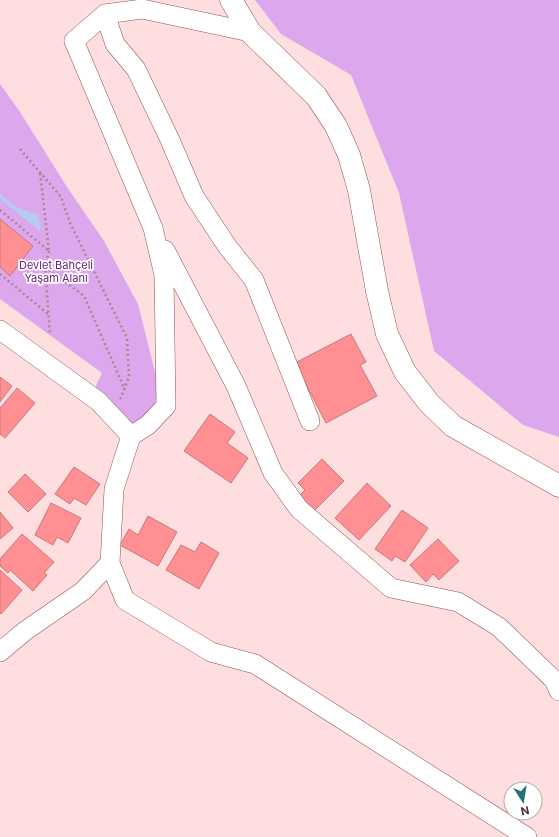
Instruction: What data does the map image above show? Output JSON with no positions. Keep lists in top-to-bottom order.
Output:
{
  "parks": ["Devlet Bahçeli Yaşam Alanı"],
  "north": "bottom"
}
